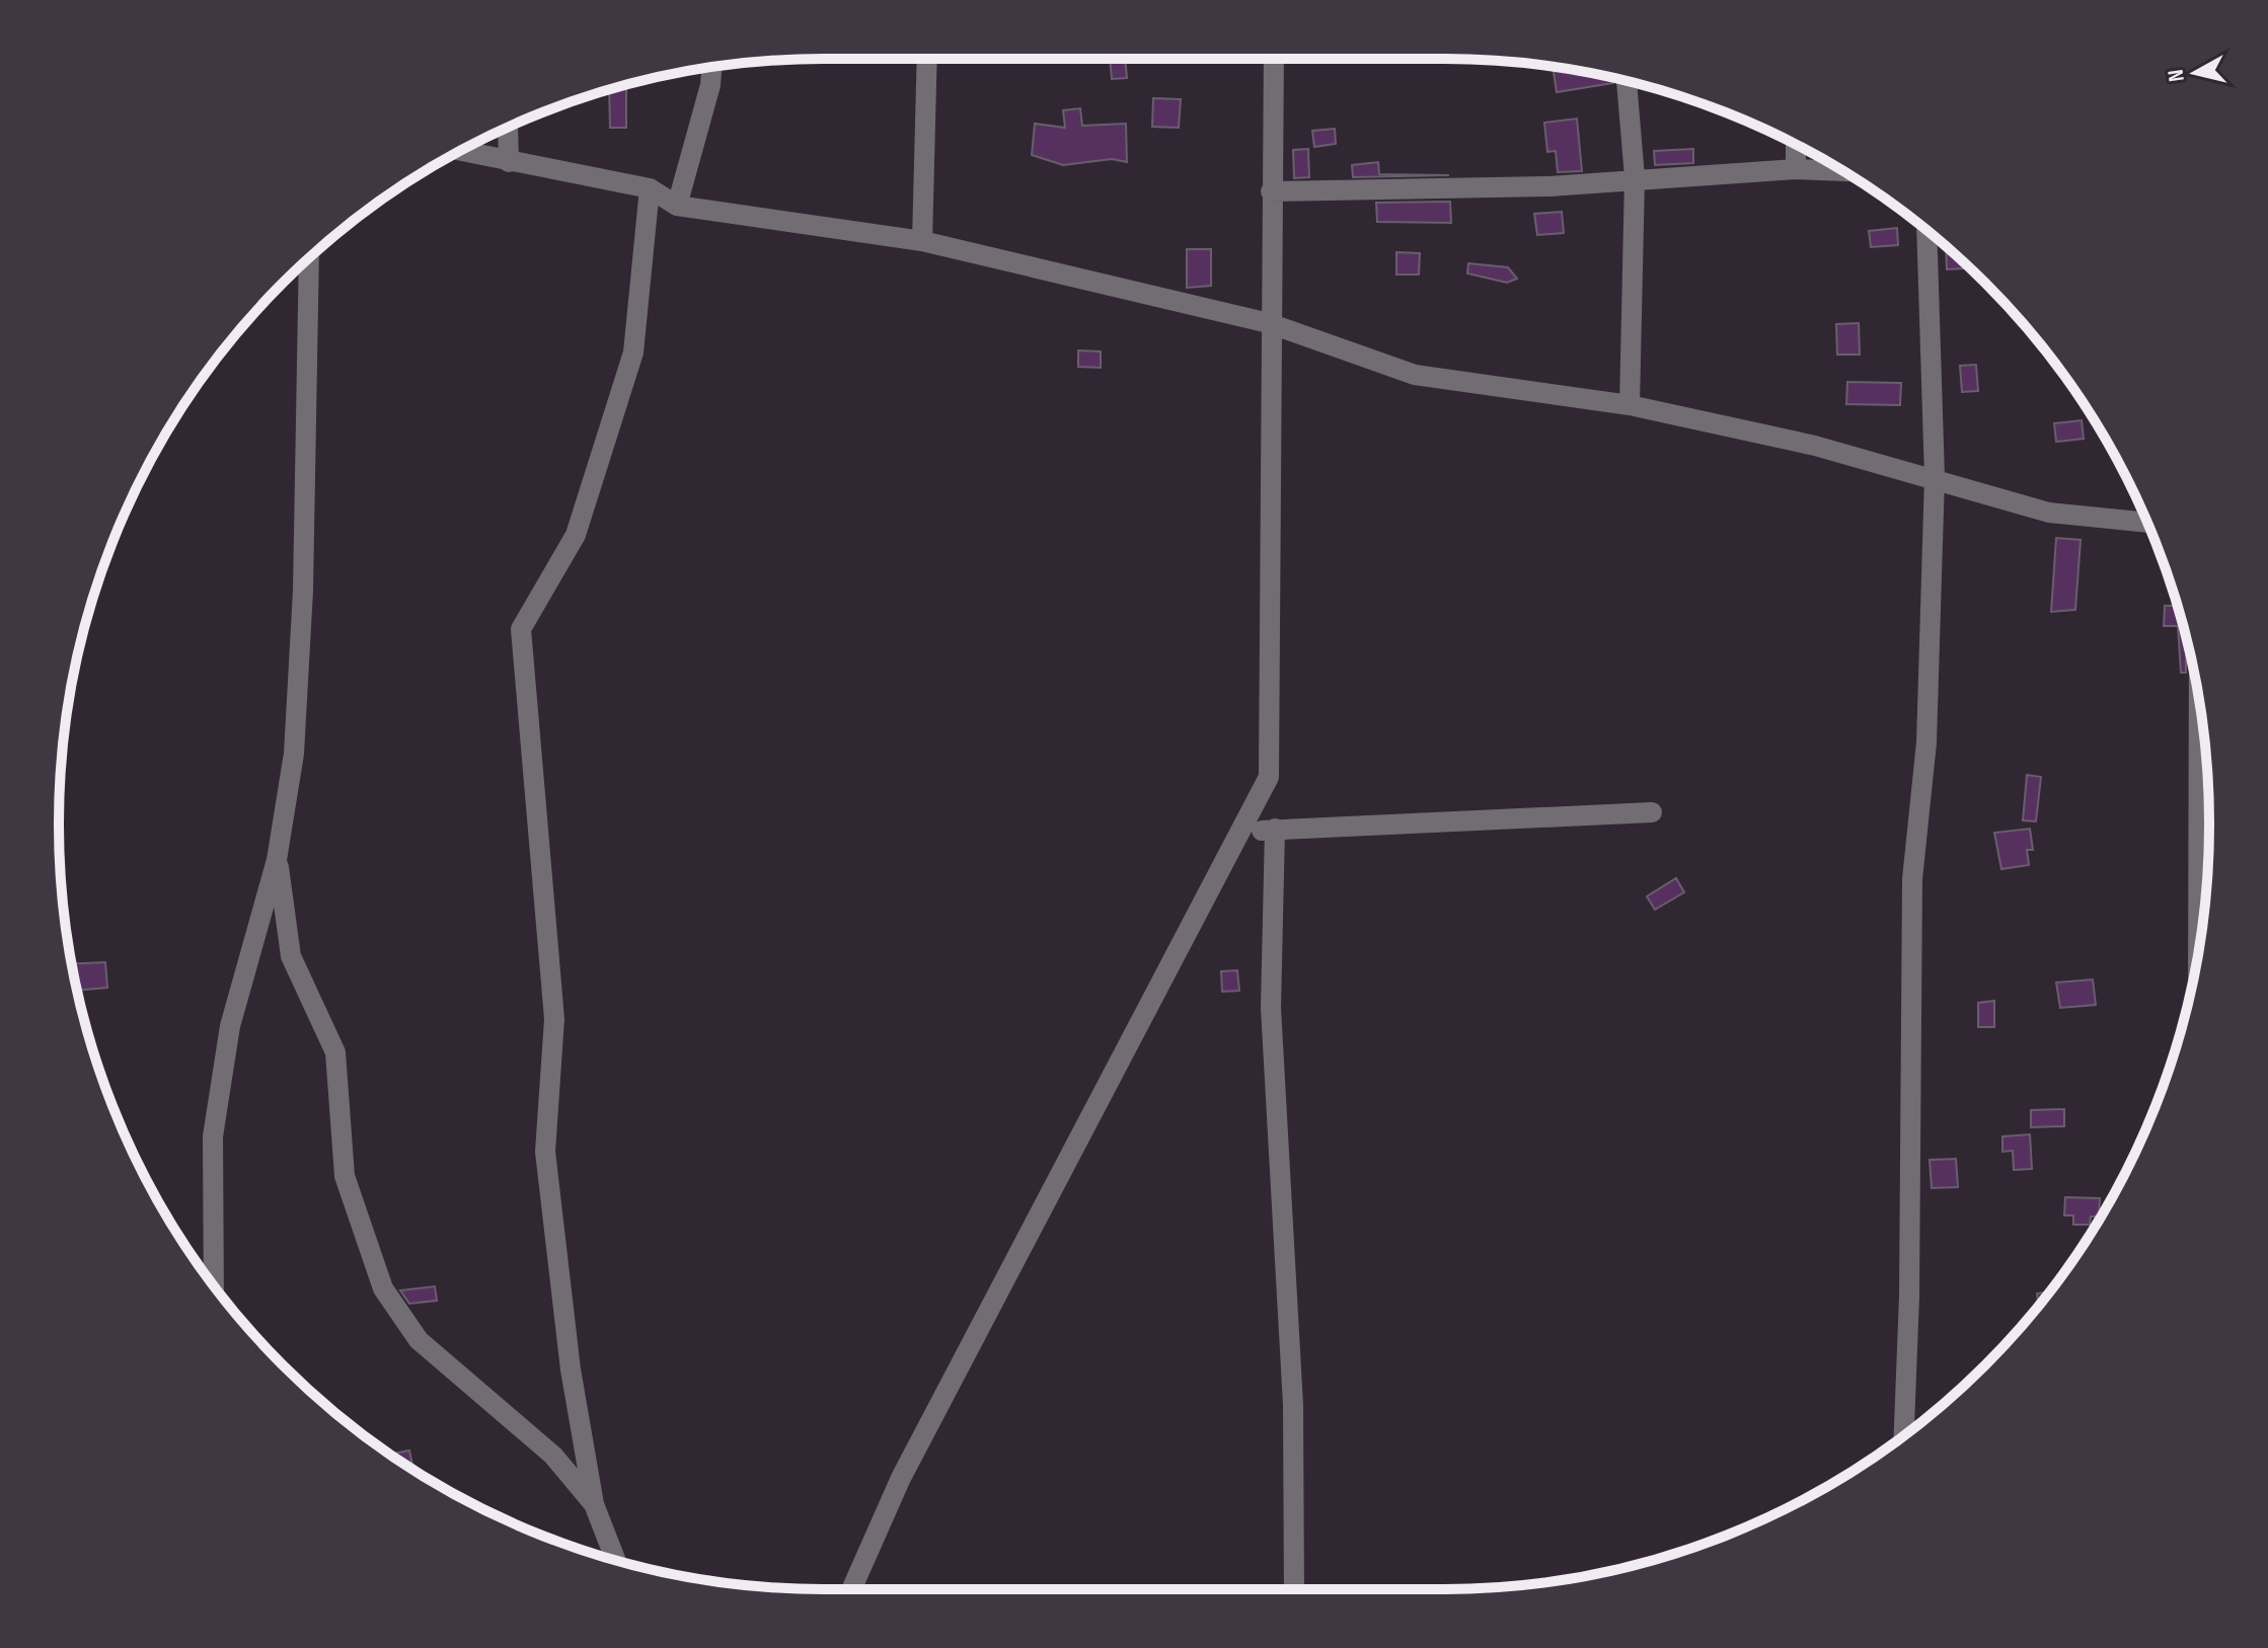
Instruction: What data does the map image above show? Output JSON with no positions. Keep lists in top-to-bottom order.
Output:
{
  "north": "left"
}
